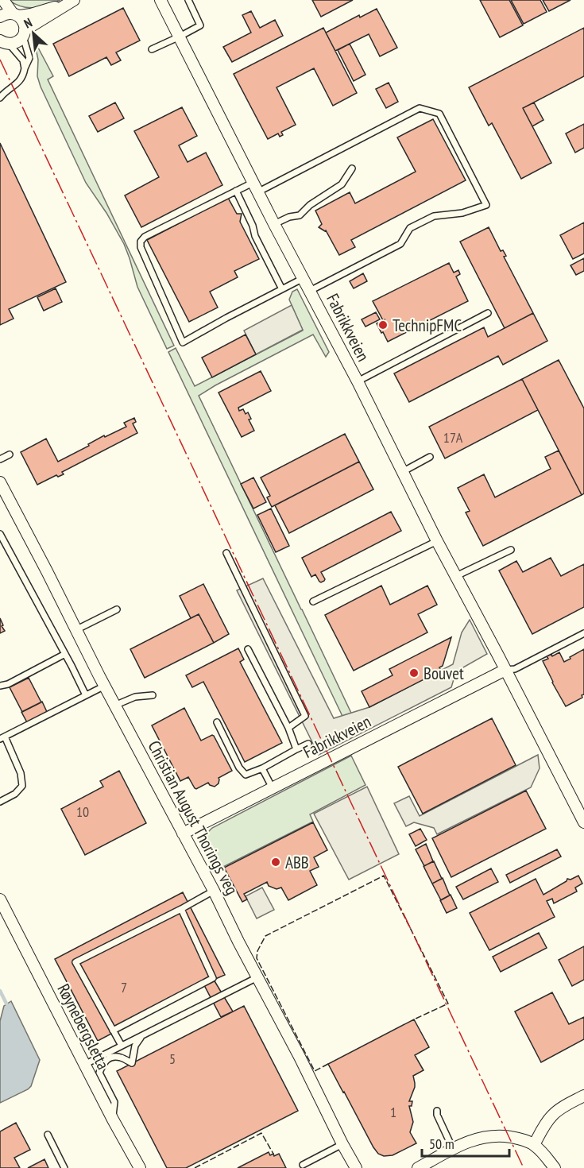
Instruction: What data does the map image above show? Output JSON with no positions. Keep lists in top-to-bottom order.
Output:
{
  "streets": {
    "street": ["Fabrikkveien", "Christian August Thorings veg", "Røynebergsletta"]
  },
  "crossings": [
    ["Fabrikkveien", "Christian August Thorings veg"]
  ],
  "places": ["TechnipFMC", "Bouvet", "ABB"],
  "house_numbers": [
    "17A",
    "10",
    "7",
    "5",
    "1"
  ],
  "scale_bar": "50 m",
  "north": "top left"
}
